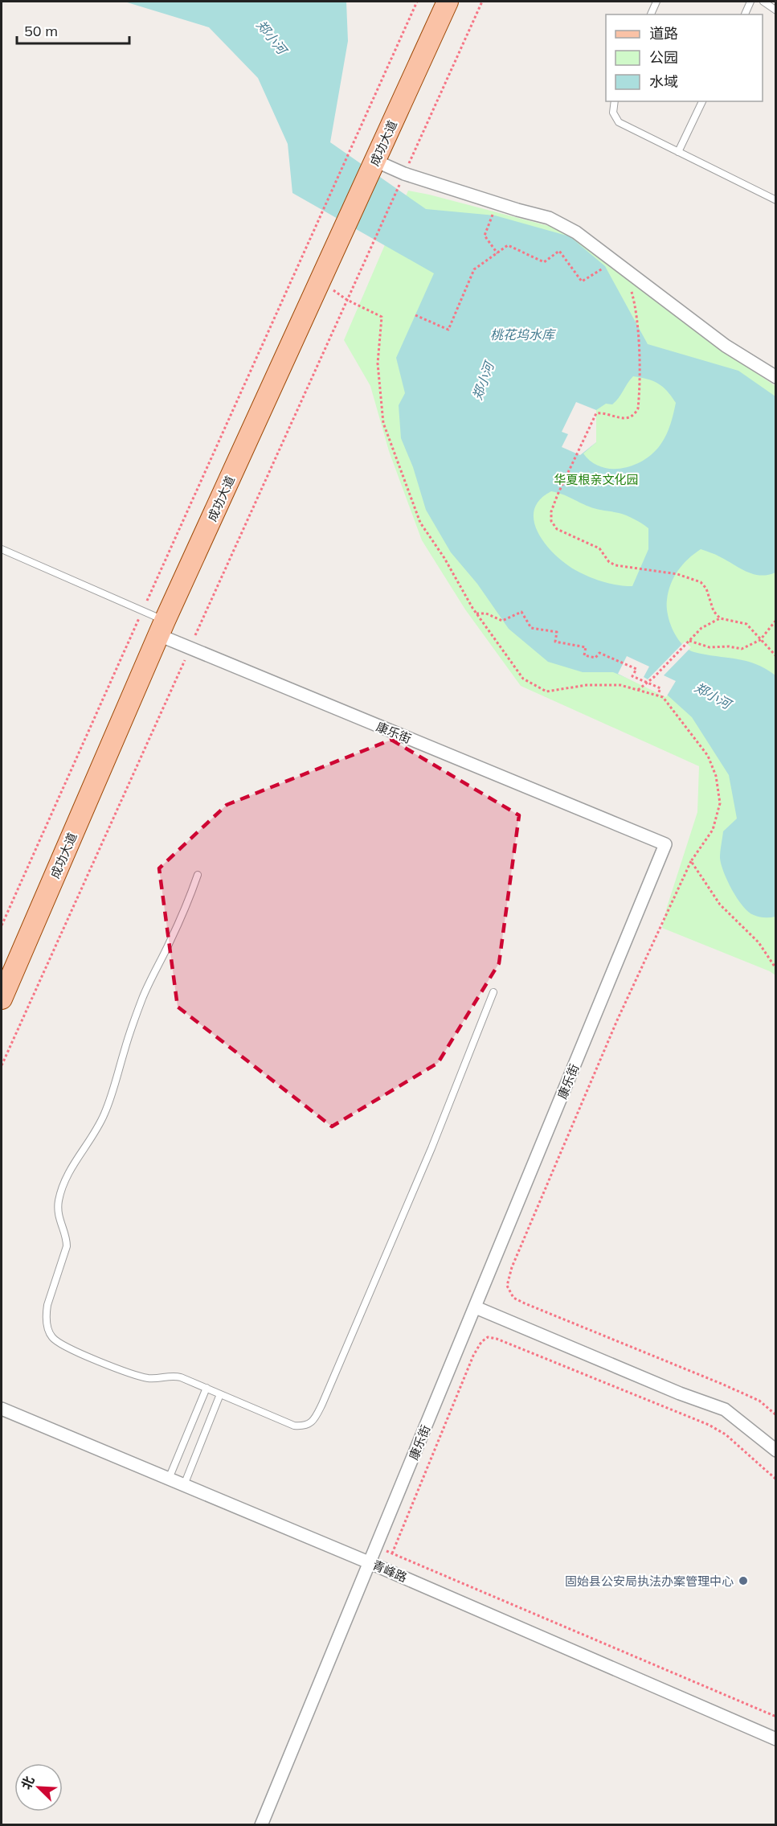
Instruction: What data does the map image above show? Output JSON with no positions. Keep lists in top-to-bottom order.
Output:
{
  "streets": {
    "main road": ["成功大道"],
    "street": ["康乐街", "青峰路"]
  },
  "crossings": [
    ["成功大道", "康乐街"],
    ["康乐街", "青峰路"]
  ],
  "water": ["郑小河", "桃花坞水库"],
  "parks": ["华夏根亲文化园"],
  "places": ["固始县公安局执法办案管理中心"],
  "legend": ["道路", "公园", "水域"],
  "scale_bar": "50 m",
  "north": "top left"
}
